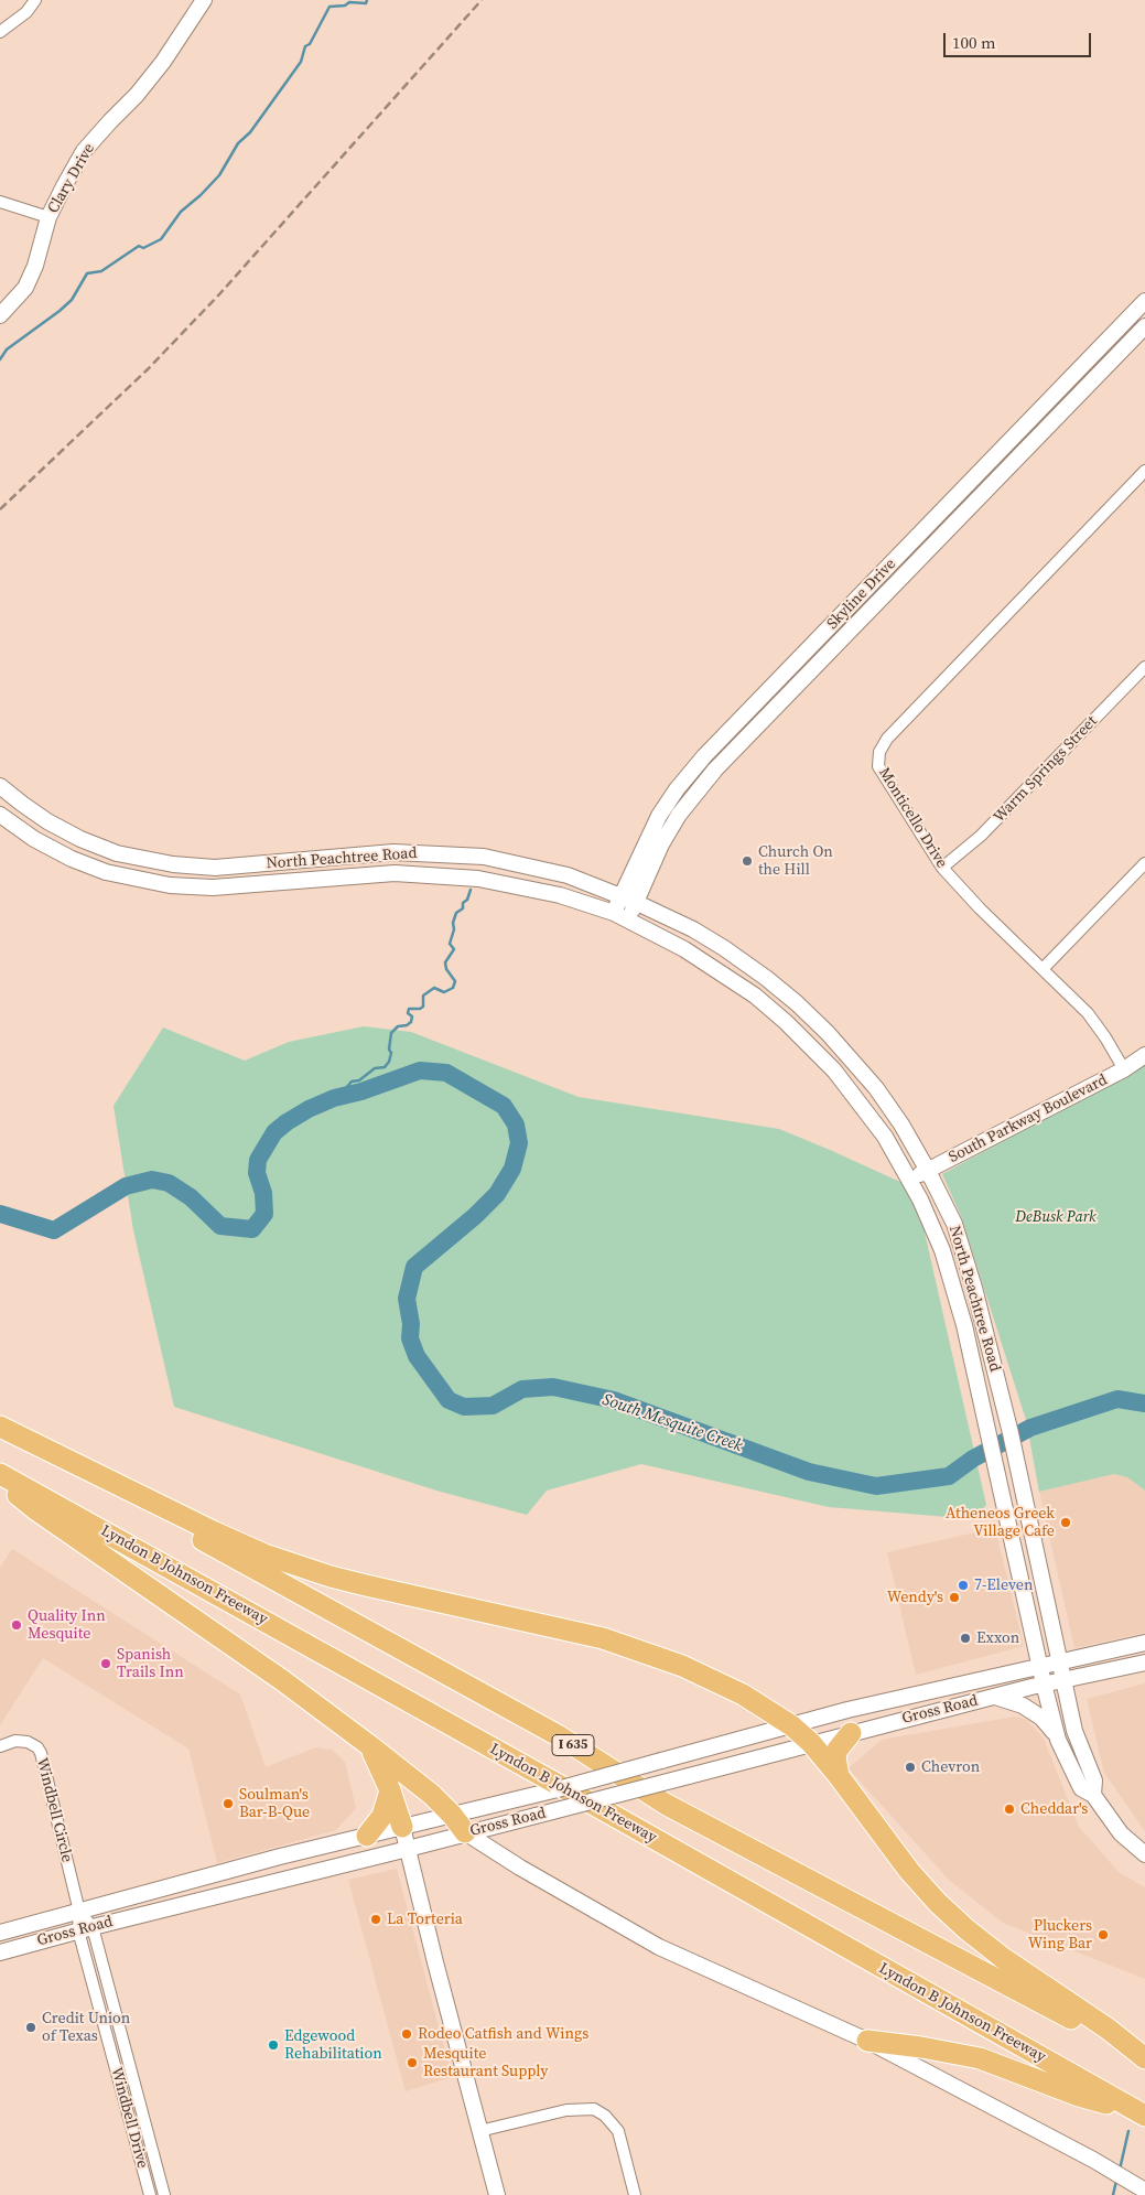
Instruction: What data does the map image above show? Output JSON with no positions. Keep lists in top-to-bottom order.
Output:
{
  "streets": {
    "highway": ["Lyndon B Johnson Freeway", "I 635"],
    "main road": [
      "Clary Drive",
      "Skyline Drive",
      "North Peachtree Road",
      "South Parkway Boulevard",
      "Gross Road"
    ],
    "street": [
      "Warm Springs Street",
      "Monticello Drive",
      "Windbell Circle",
      "Windbell Drive"
    ]
  },
  "crossings": [
    ["Skyline Drive", "North Peachtree Road"],
    ["Warm Springs Street", "Monticello Drive"],
    ["Monticello Drive", "South Parkway Boulevard"],
    ["North Peachtree Road", "South Parkway Boulevard"],
    ["North Peachtree Road", "Gross Road"],
    ["Gross Road", "Windbell Circle"],
    ["Gross Road", "Windbell Drive"],
    ["Windbell Circle", "Windbell Drive"]
  ],
  "water": ["South Mesquite Creek"],
  "parks": ["DeBusk Park"],
  "places": [
    "Church On the Hill",
    "Atheneos Greek Village Cafe",
    "7-Eleven",
    "Wendy's",
    "Quality Inn Mesquite",
    "Exxon",
    "Spanish Trails Inn",
    "Chevron",
    "Soulman's Bar-B-Que",
    "Cheddar's",
    "La Torteria",
    "Pluckers Wing Bar",
    "Credit Union of Texas",
    "Rodeo Catfish and Wings",
    "Edgewood Rehabilitation",
    "Mesquite Restaurant Supply"
  ],
  "scale_bar": "100 m"
}
